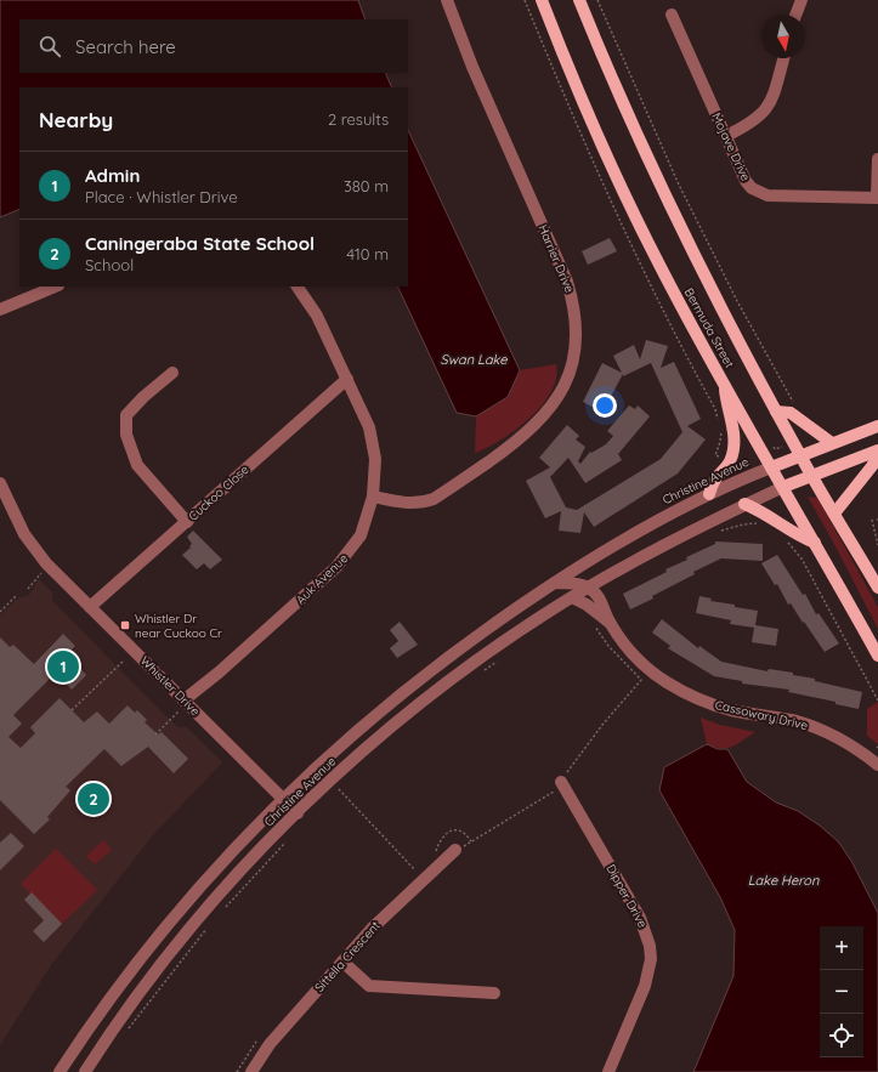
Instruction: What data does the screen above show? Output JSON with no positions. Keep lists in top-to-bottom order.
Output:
{
  "streets": {
    "main road": ["Bermuda Street", "Christine Avenue"],
    "street": [
      "Mojave Drive",
      "Harrier Drive",
      "Cuckoo Close",
      "Auk Avenue",
      "Whistler Drive",
      "Cassowary Drive",
      "Dipper Drive",
      "Sittella Crescent"
    ]
  },
  "crossings": [
    ["Harrier Drive", "Auk Avenue"],
    ["Bermuda Street", "Christine Avenue"],
    ["Christine Avenue", "Whistler Drive"],
    ["Christine Avenue", "Cassowary Drive"],
    ["Cuckoo Close", "Auk Avenue"],
    ["Cuckoo Close", "Whistler Drive"],
    ["Auk Avenue", "Whistler Drive"]
  ],
  "water": ["Swan Lake", "Lake Heron"],
  "places": {
    "transit": ["Whistler Dr near Cuckoo Cr"]
  },
  "north": "bottom",
  "page": {
    "search": "Search here",
    "heading": ["Nearby", "2 results"],
    "list": [
      {
        "mark": "1",
        "name": "Admin",
        "note": "Place · Whistler Drive",
        "value": "380 m"
      },
      {
        "mark": "2",
        "name": "Caningeraba State School",
        "note": "School",
        "value": "410 m"
      }
    ],
    "pins": ["1", "2"],
    "map_buttons": ["+", "−"]
  }
}
